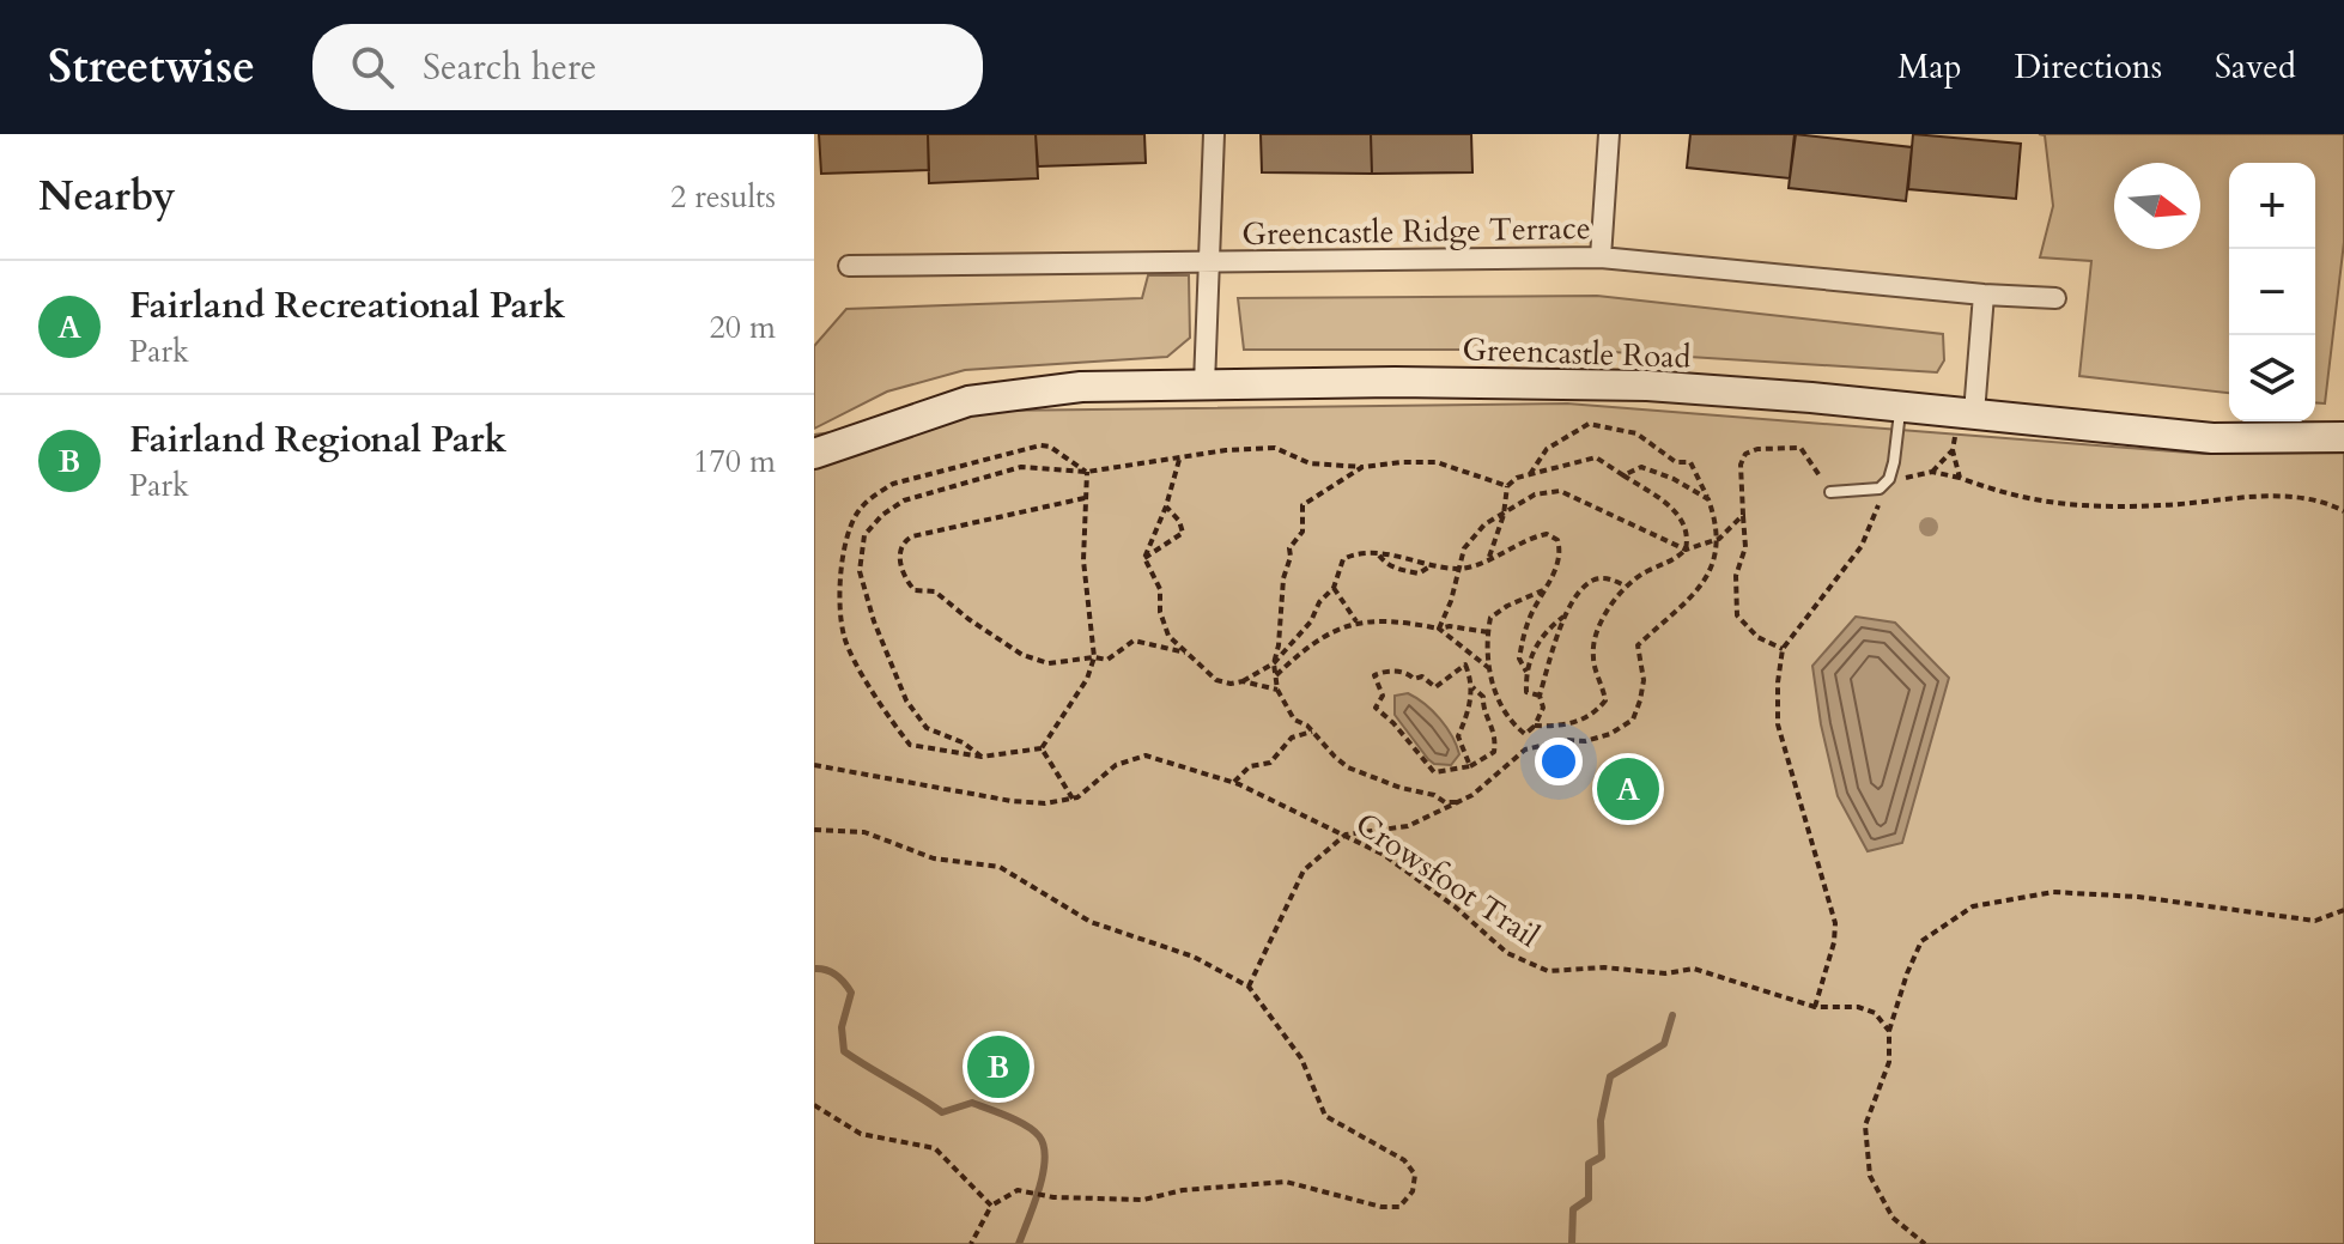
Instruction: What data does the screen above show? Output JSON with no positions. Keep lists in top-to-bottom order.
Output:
{
  "streets": {
    "street": ["Greencastle Ridge Terrace", "Greencastle Road"],
    "path": ["Crowsfoot Trail"]
  },
  "north": "right",
  "page": {
    "header": "Streetwise",
    "search": "Search here",
    "nav": ["Map", "Directions", "Saved"],
    "heading": ["Nearby", "2 results"],
    "map_buttons": ["+", "−"],
    "list": [
      {
        "mark": "A",
        "name": "Fairland Recreational Park",
        "note": "Park",
        "value": "20 m"
      },
      {
        "mark": "B",
        "name": "Fairland Regional Park",
        "note": "Park",
        "value": "170 m"
      }
    ],
    "pins": ["A", "B"]
  }
}
